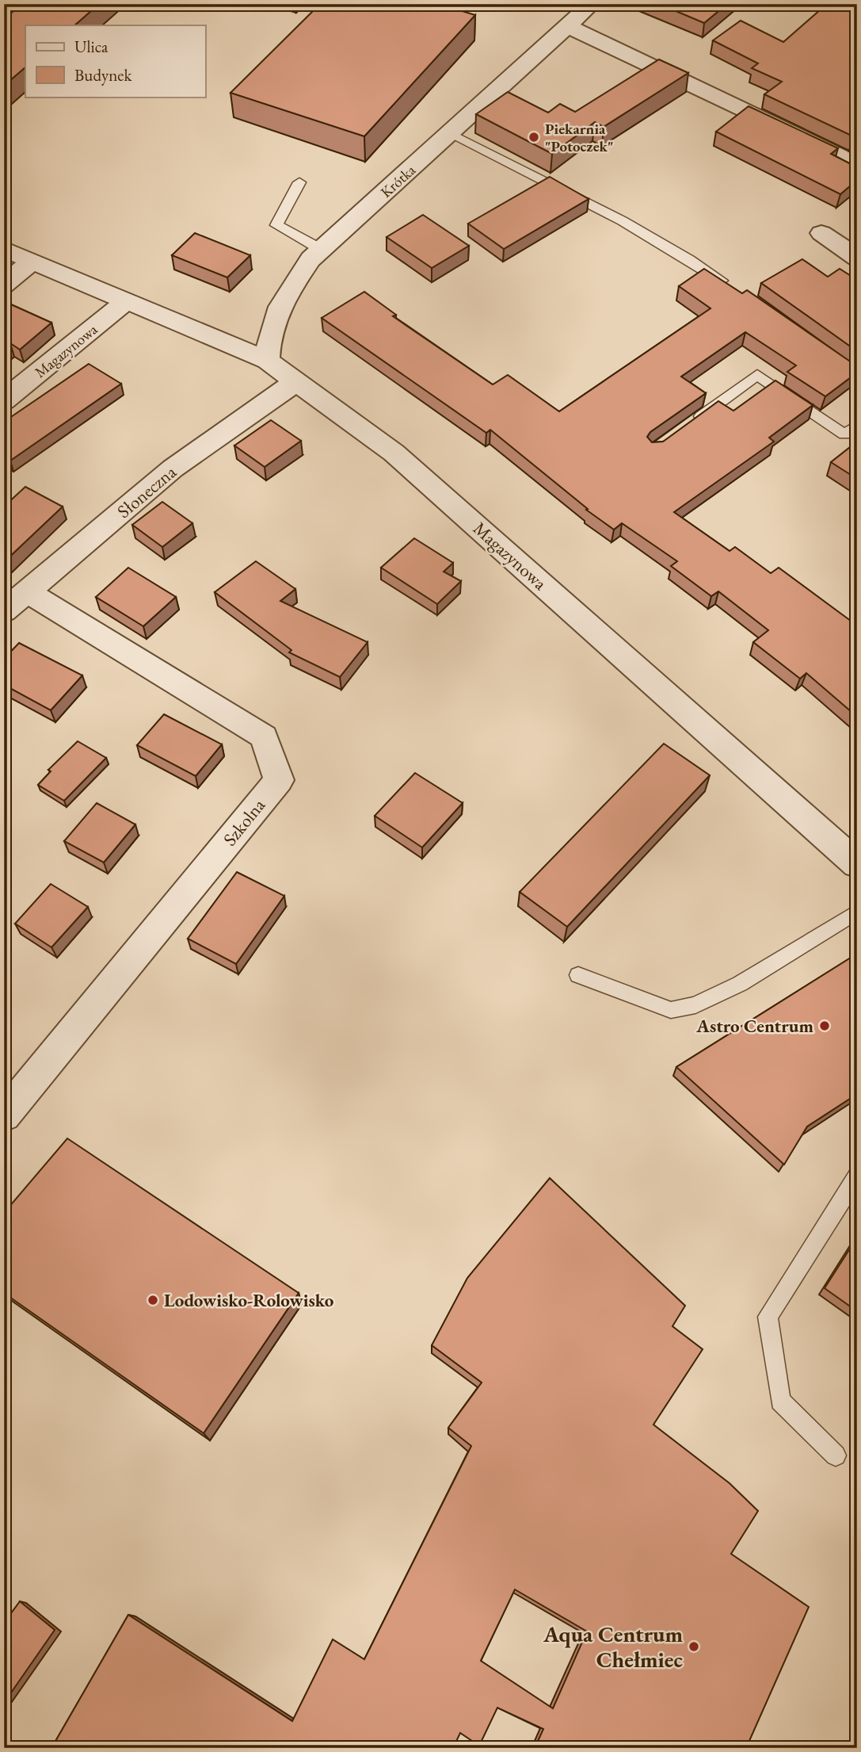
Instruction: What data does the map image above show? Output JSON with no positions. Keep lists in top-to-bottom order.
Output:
{
  "streets": {
    "street": [
      "Krótka",
      "Magazynowa",
      "Słoneczna",
      "Szkolna"
    ]
  },
  "crossings": [
    ["Krótka", "Magazynowa"],
    ["Magazynowa", "Słoneczna"],
    ["Słoneczna", "Szkolna"]
  ],
  "places": [
    "Piekarnia \"Potoczek\"",
    "Astro Centrum",
    "Lodowisko-Rolowisko",
    "Aqua Centrum Chełmiec"
  ],
  "legend": ["Ulica", "Budynek"]
}
